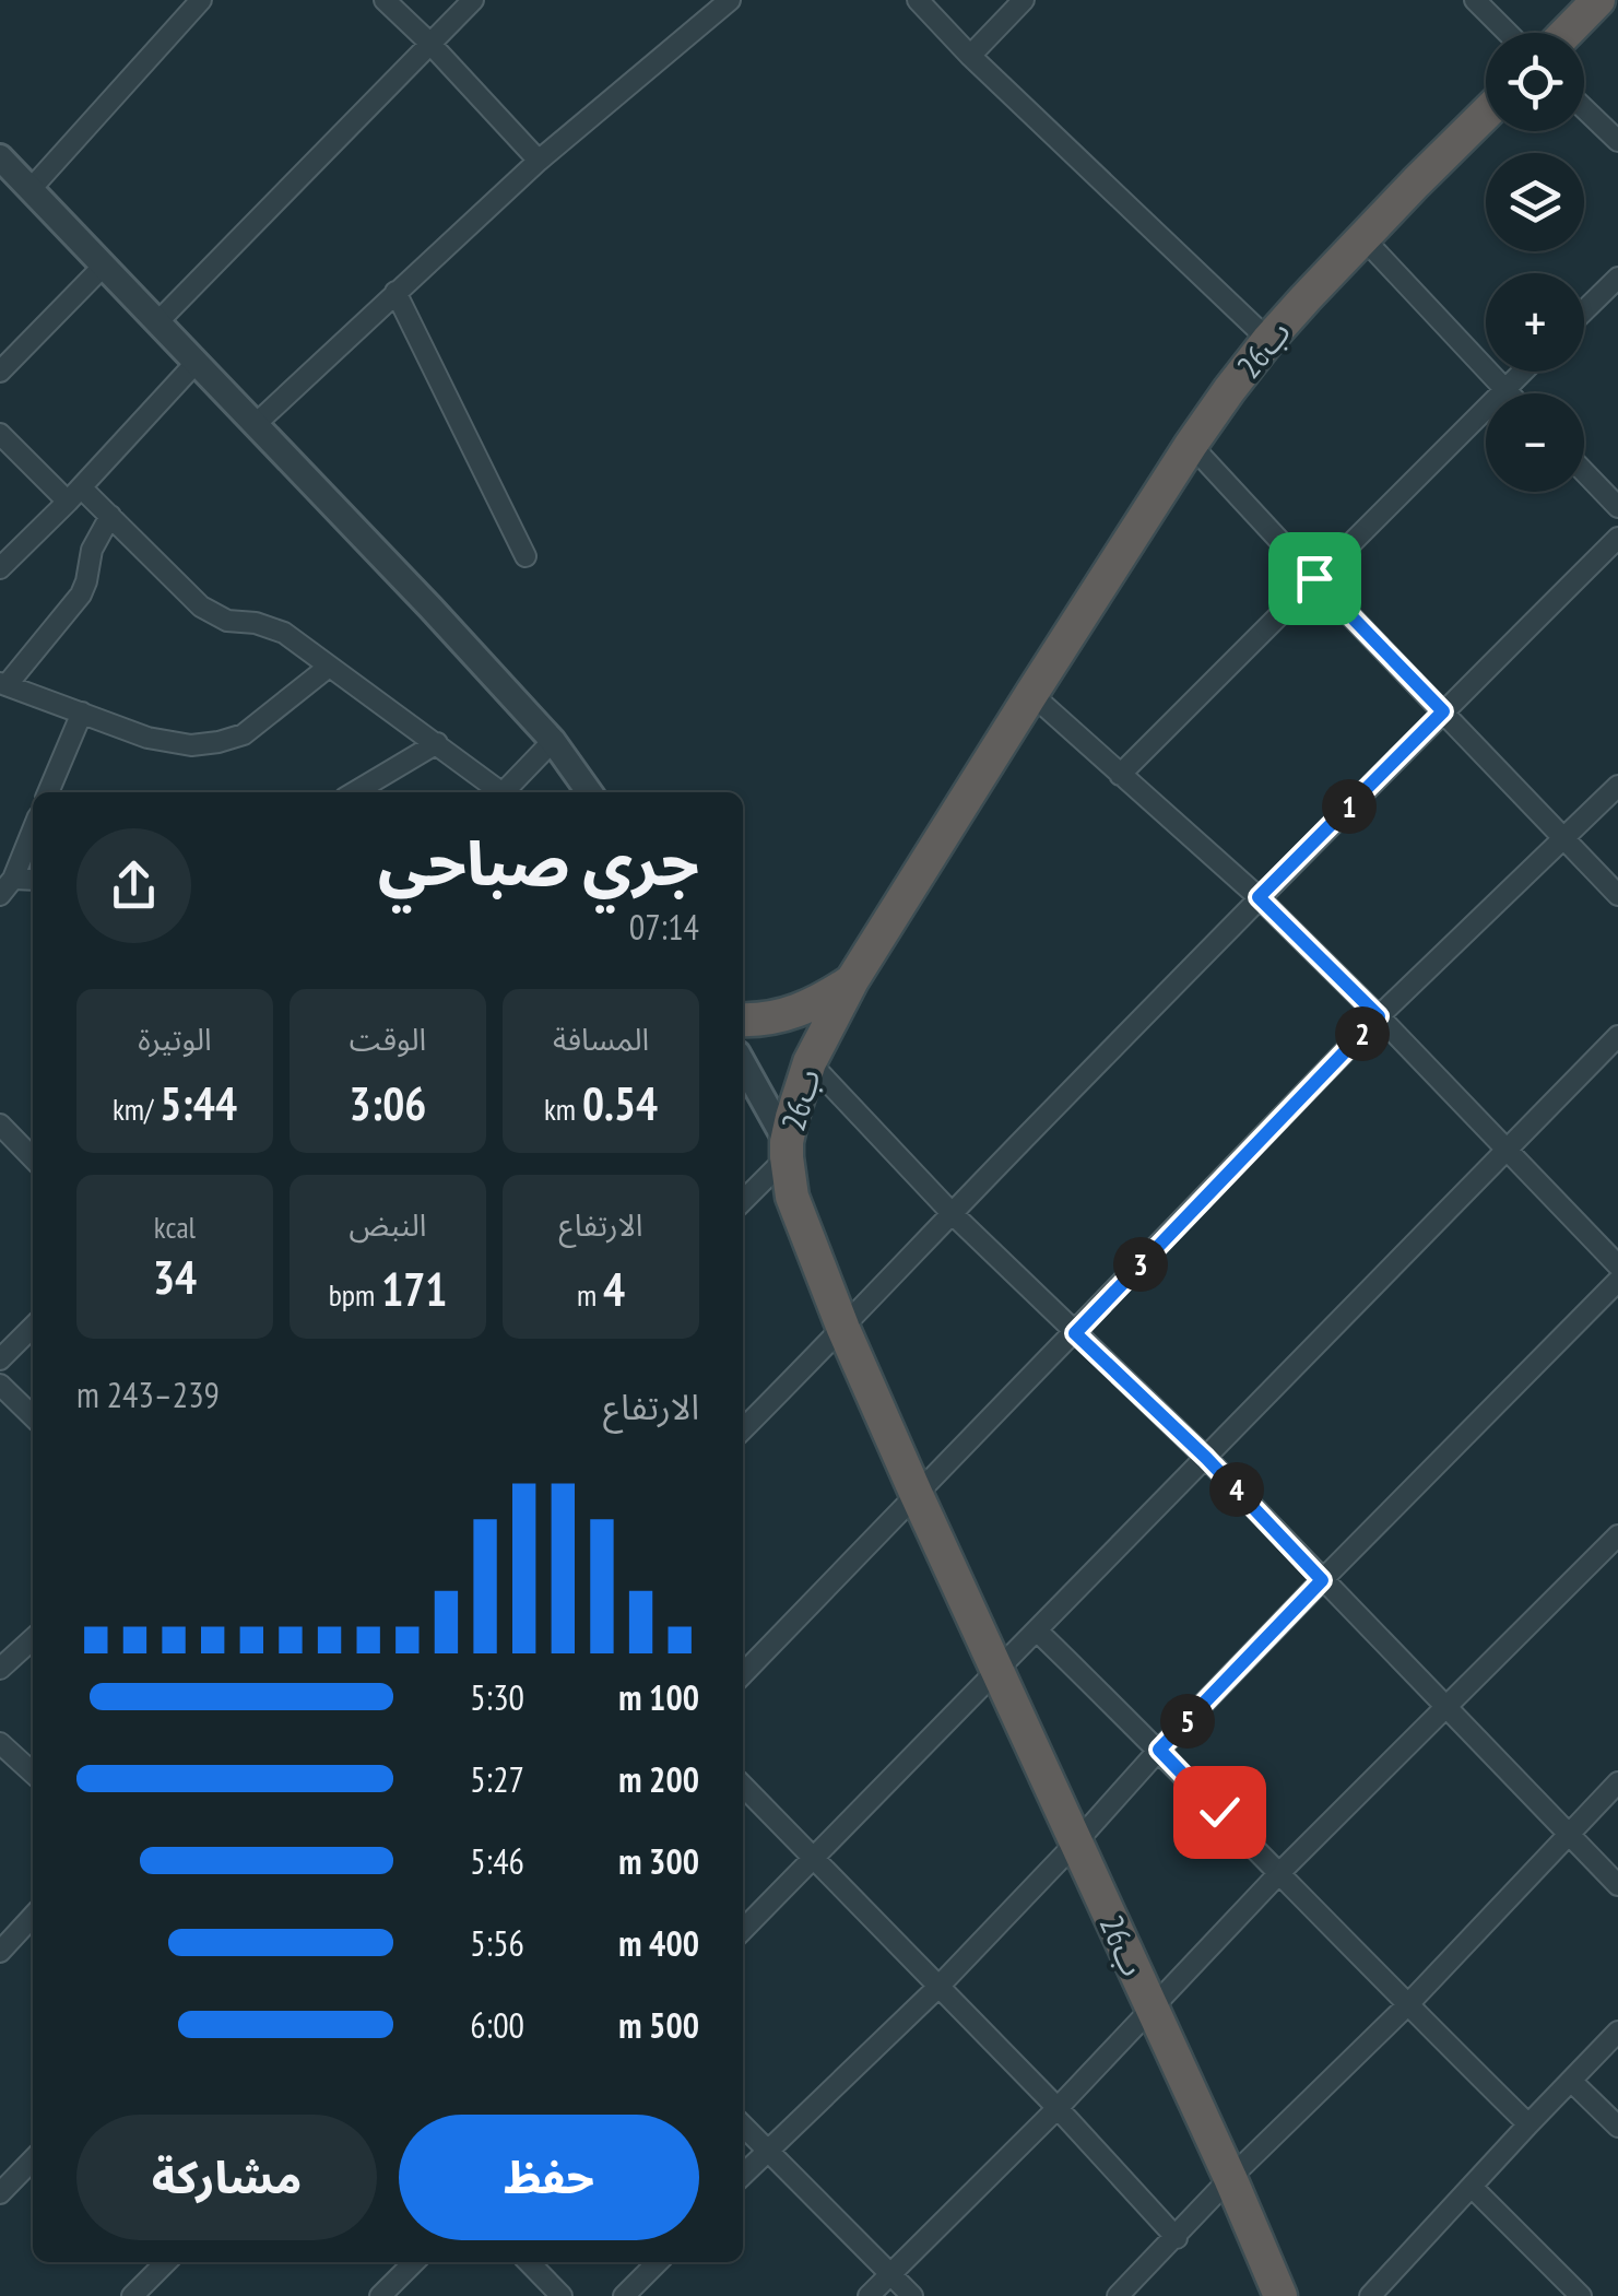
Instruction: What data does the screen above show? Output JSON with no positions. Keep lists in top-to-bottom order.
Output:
{
  "streets": {
    "highway": ["26ب"]
  },
  "page": {
    "map_buttons": ["+", "−"],
    "pins": [
      "1",
      "2",
      "3",
      "4",
      "5"
    ],
    "heading": ["جري صباحي", "07:14"],
    "stats": [
      ["المسافة", "0.54 km"],
      ["الوقت", "3:06"],
      ["الوتيرة", "5:44 /km"],
      ["الارتفاع", "4 m"],
      ["النبض", "171 bpm"],
      ["kcal", "34"]
    ],
    "chart": ["الارتفاع", "239–243 m"],
    "list": [
      {
        "name": "100 m",
        "note": "5:30"
      },
      {
        "name": "200 m",
        "note": "5:27"
      },
      {
        "name": "300 m",
        "note": "5:46"
      },
      {
        "name": "400 m",
        "note": "5:56"
      },
      {
        "name": "500 m",
        "note": "6:00"
      }
    ],
    "buttons": ["حفظ", "مشاركة"]
  }
}
